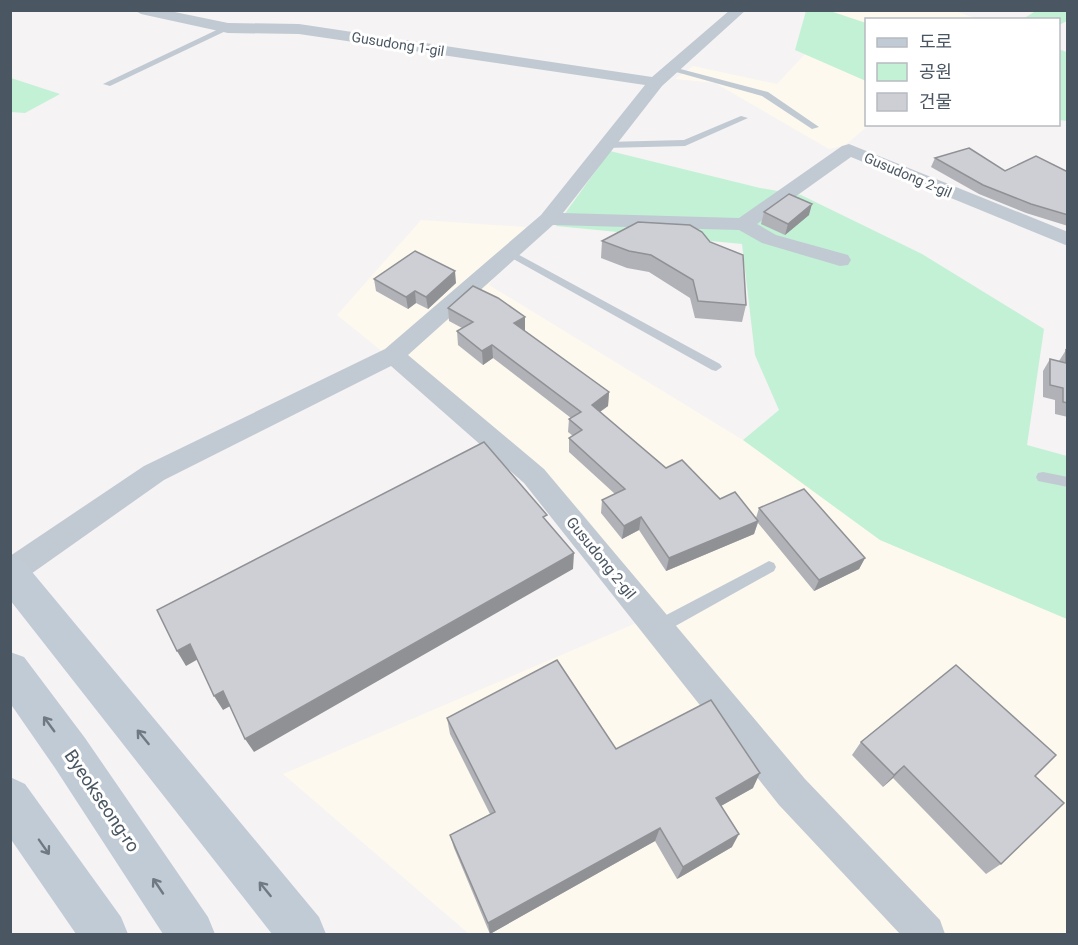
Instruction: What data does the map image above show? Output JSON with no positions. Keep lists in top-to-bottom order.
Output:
{
  "streets": {
    "main road": ["Byeokseong-ro"],
    "street": ["Gusudong 1-gil", "Gusudong 2-gil"]
  },
  "legend": ["도로", "공원", "건물"]
}
